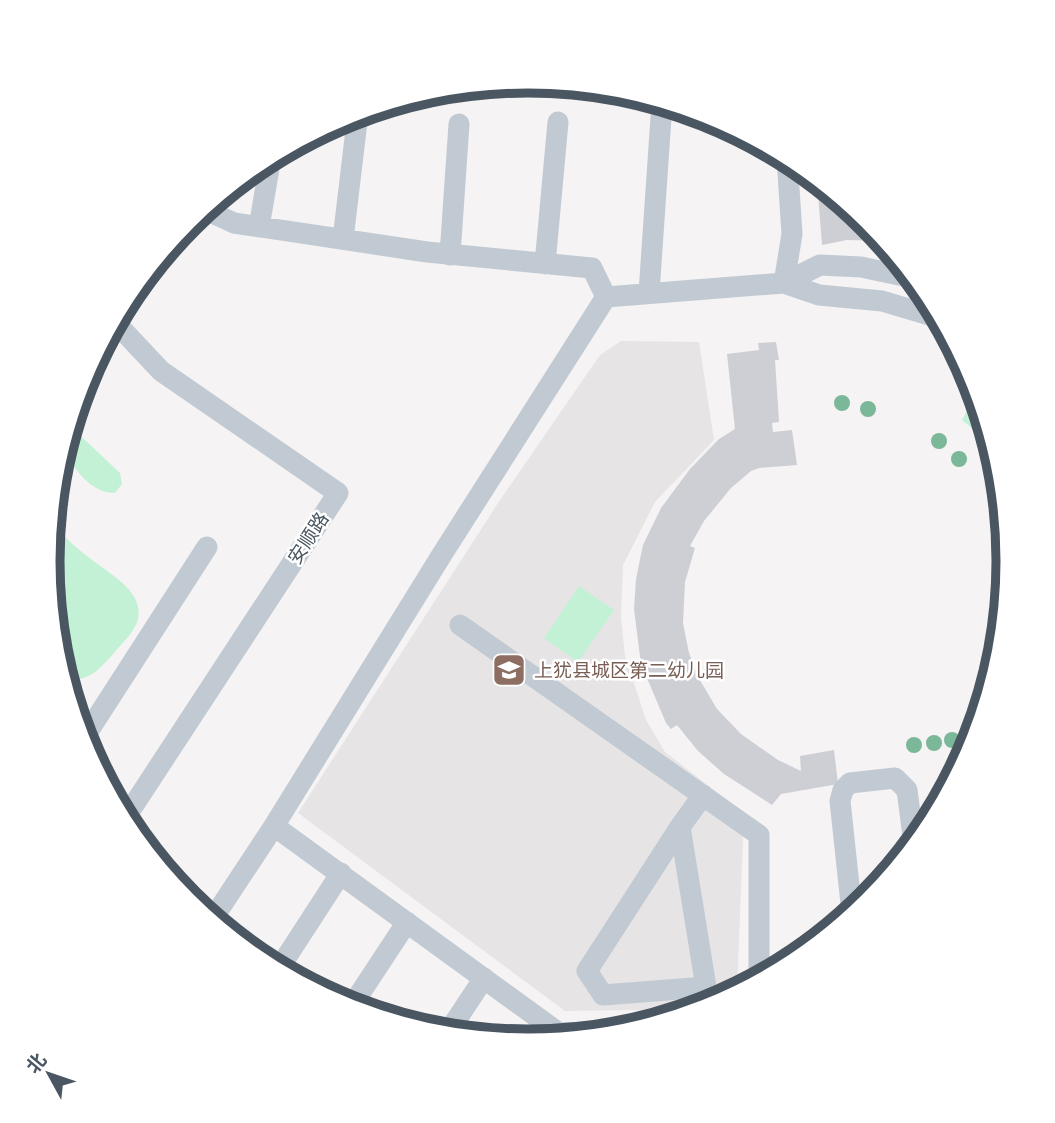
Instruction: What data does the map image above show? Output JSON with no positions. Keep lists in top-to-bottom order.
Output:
{
  "streets": {
    "street": ["安顺路"]
  },
  "places": {
    "school or university": ["上犹县城区第二幼儿园"]
  },
  "north": "top left"
}
